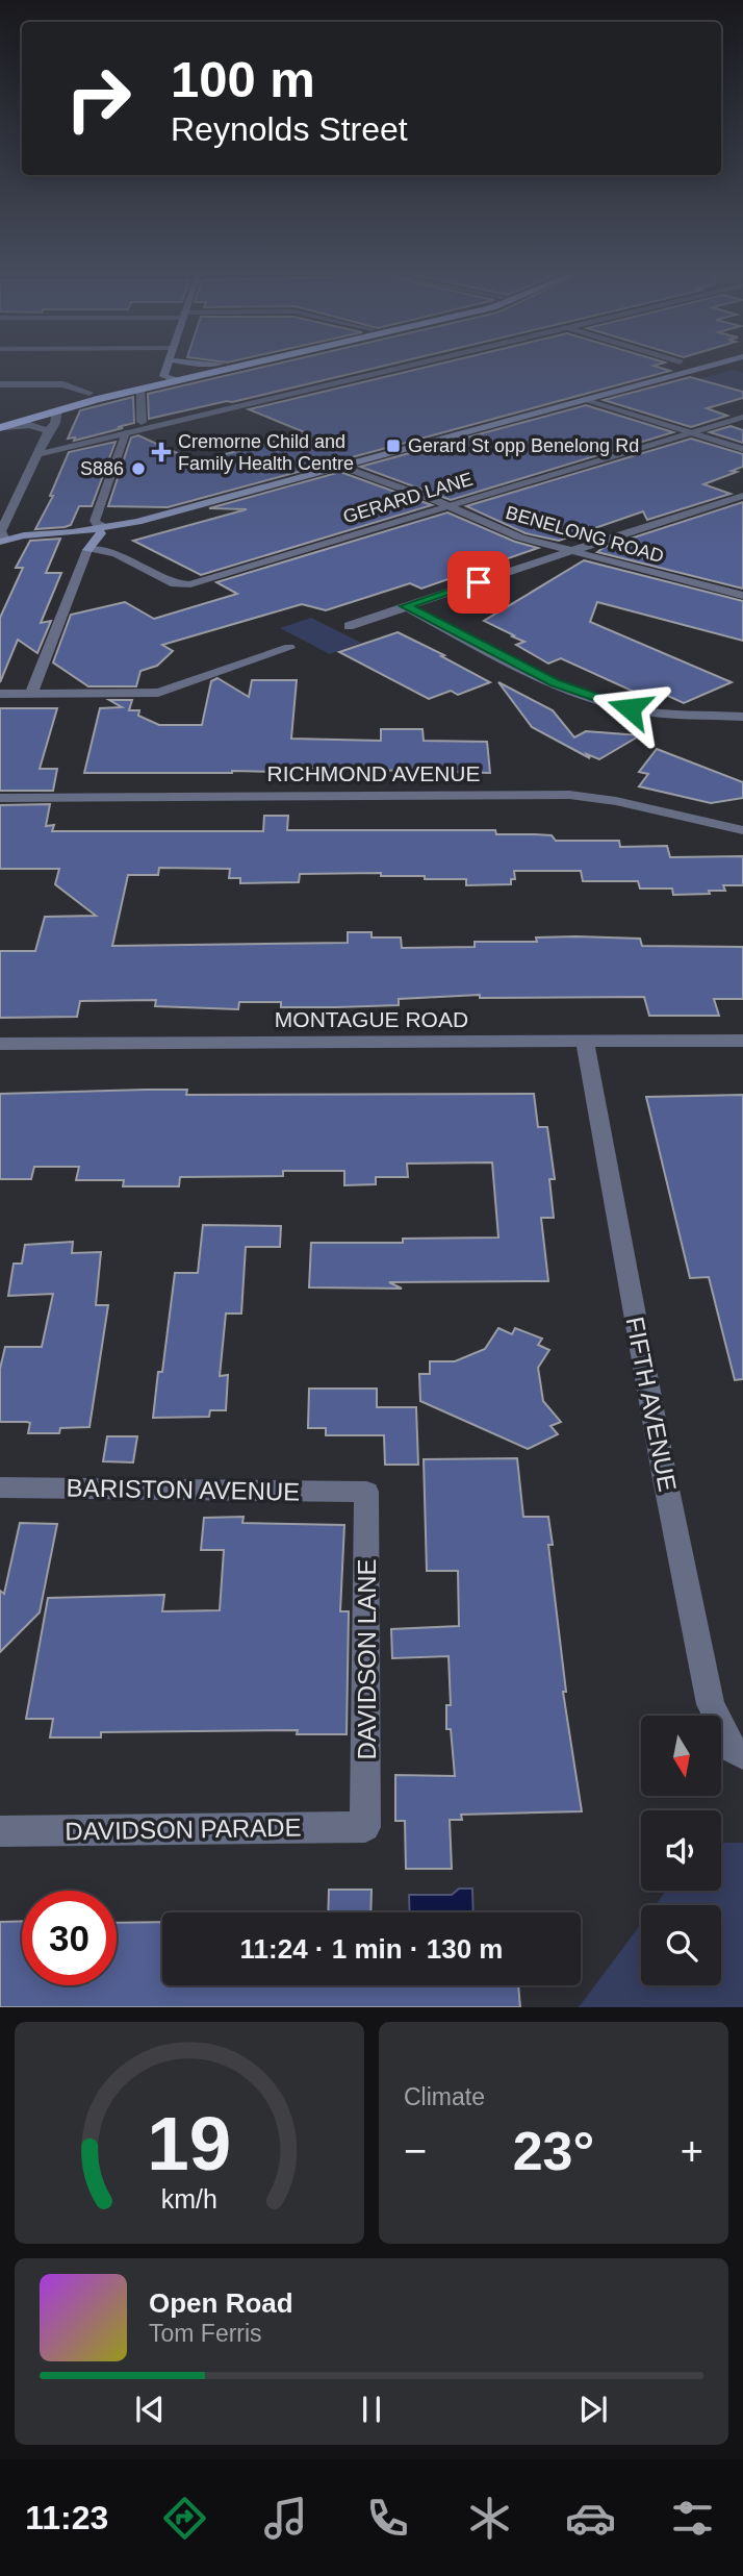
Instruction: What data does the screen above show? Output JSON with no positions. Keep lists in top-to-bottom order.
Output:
{
  "streets": {
    "street": [
      "BENELONG ROAD",
      "RICHMOND AVENUE",
      "MONTAGUE ROAD",
      "FIFTH AVENUE",
      "BARISTON AVENUE",
      "DAVIDSON LANE",
      "DAVIDSON PARADE"
    ],
    "lane": ["GERARD LANE"]
  },
  "crossings": [
    ["GERARD LANE", "BENELONG ROAD"],
    ["MONTAGUE ROAD", "FIFTH AVENUE"],
    ["BARISTON AVENUE", "DAVIDSON LANE"],
    ["DAVIDSON LANE", "DAVIDSON PARADE"]
  ],
  "places": {
    "transit": ["Gerard St opp Benelong Rd"],
    "health": ["Cremorne Child and Family Health Centre"],
    "other": ["S886"]
  },
  "north": "bottom",
  "page": {
    "turn": ["100 m", "Reynolds Street"],
    "limit": "30",
    "trip": "11:24 · 1 min · 130 m",
    "tile": "Climate",
    "heat": ["−", "23°", "+"],
    "song": ["Open Road", "Tom Ferris"],
    "tabs": "11:23",
    "gauge": ["19", "km/h"]
  }
}
